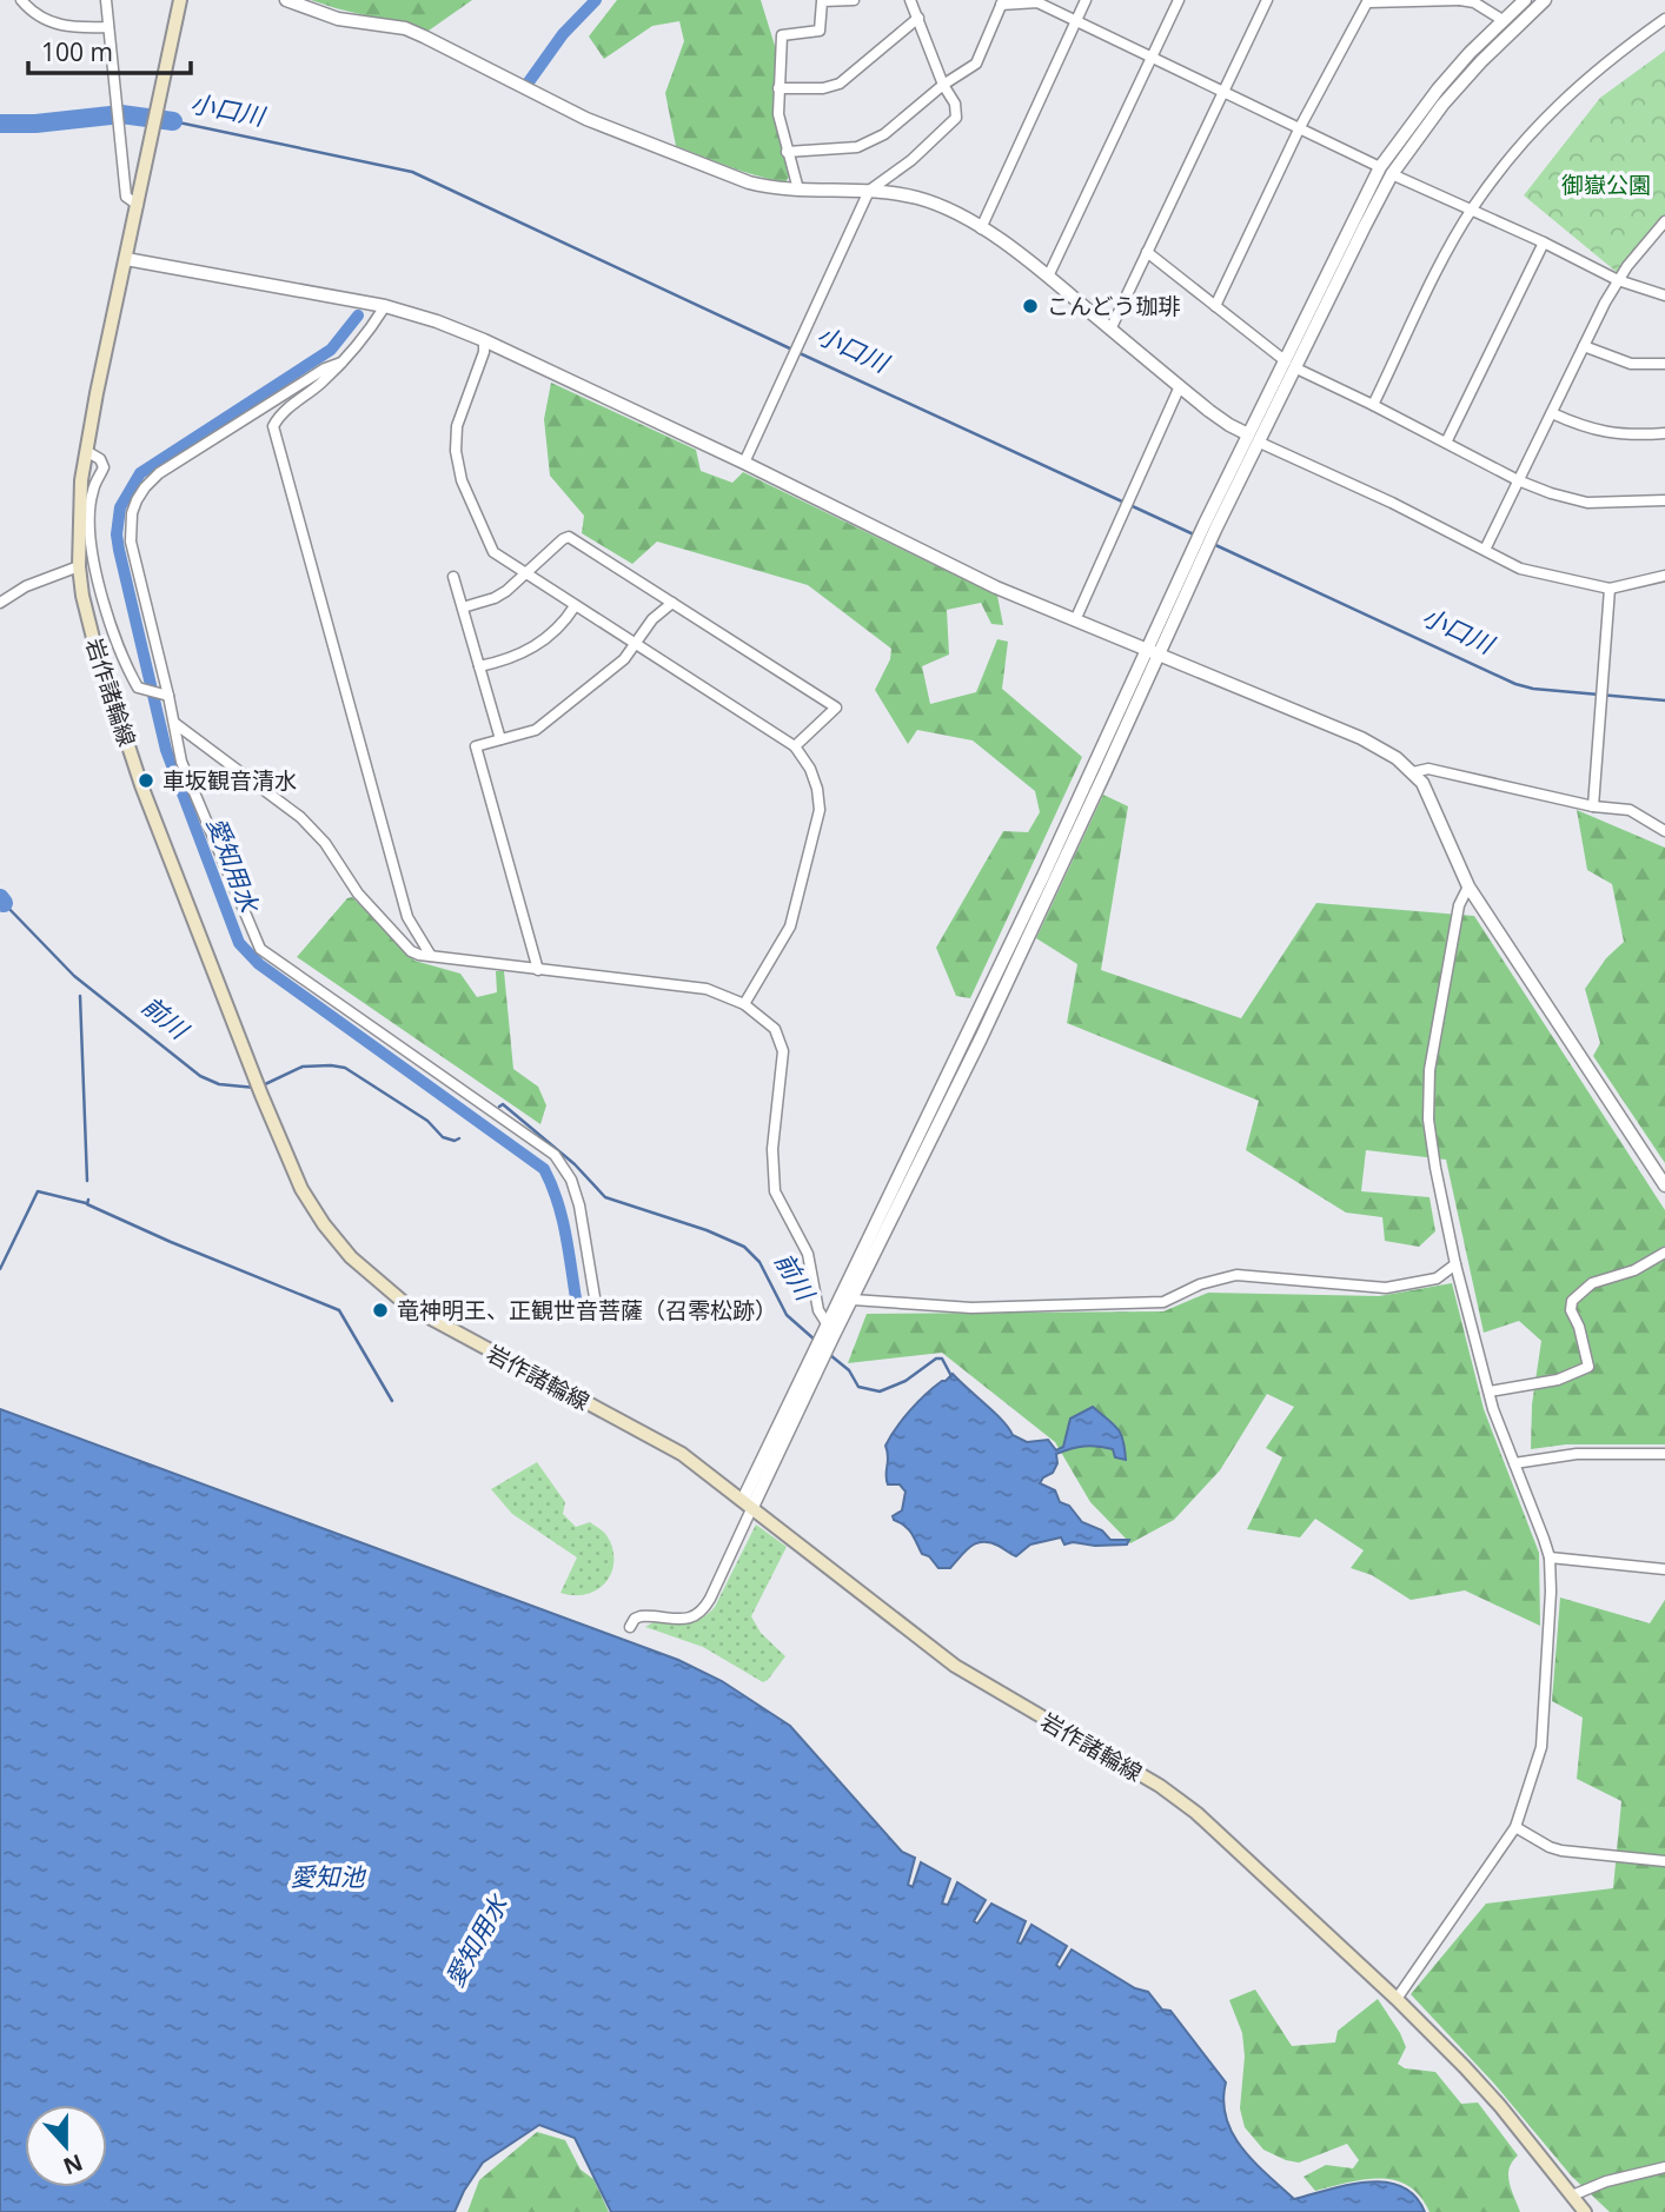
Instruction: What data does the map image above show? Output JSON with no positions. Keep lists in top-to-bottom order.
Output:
{
  "streets": {
    "main road": ["岩作諸輪線"]
  },
  "water": [
    "小口川",
    "愛知用水",
    "前川",
    "愛知池"
  ],
  "parks": ["御嶽公園"],
  "places": ["こんどう珈琲", "車坂観音清水", "竜神明王、正観世音菩薩（召零松跡）"],
  "scale_bar": "100 m",
  "north": "bottom"
}
